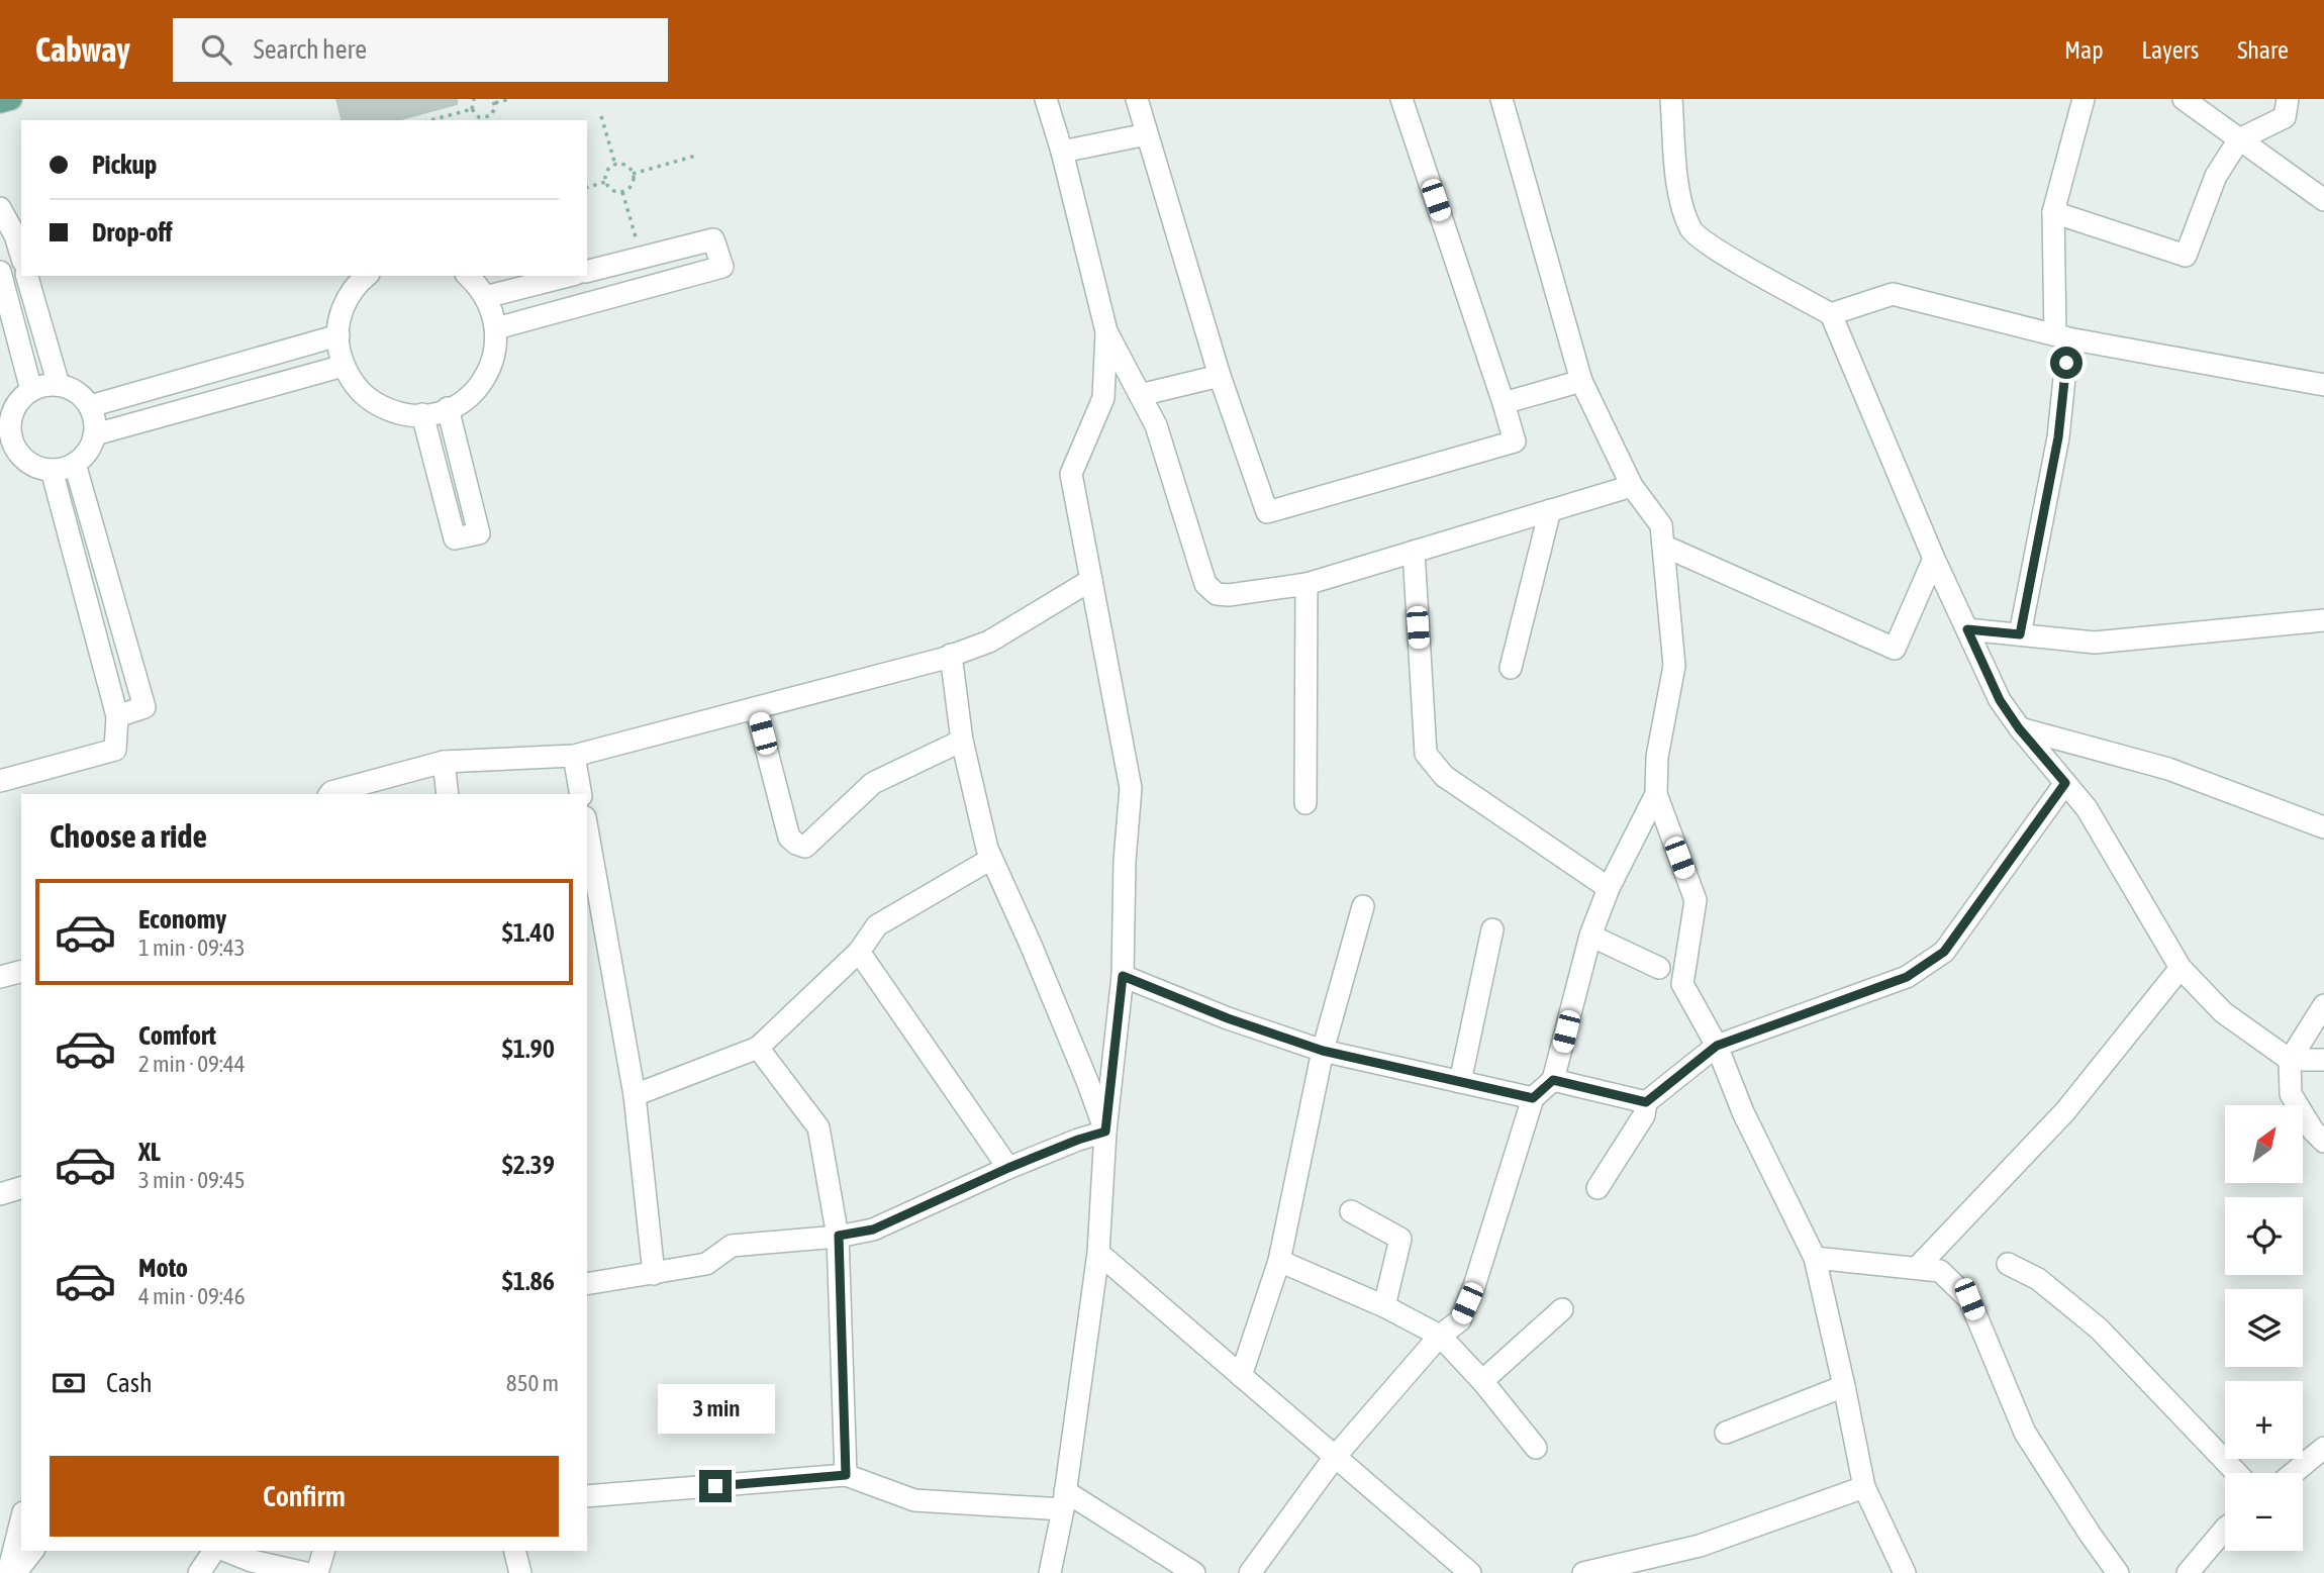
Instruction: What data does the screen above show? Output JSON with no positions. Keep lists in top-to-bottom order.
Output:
{
  "north": "top right",
  "page": {
    "header": "Cabway",
    "search": "Search here",
    "nav": ["Map", "Layers", "Share"],
    "banner": ["Pickup", "Drop-off"],
    "heading": "Choose a ride",
    "list": [
      {
        "name": "Economy",
        "note": "1 min · 09:43",
        "value": "$1.40"
      },
      {
        "name": "Comfort",
        "note": "2 min · 09:44",
        "value": "$1.90"
      },
      {
        "name": "XL",
        "note": "3 min · 09:45",
        "value": "$2.39"
      },
      {
        "name": "Moto",
        "note": "4 min · 09:46",
        "value": "$1.86"
      }
    ],
    "map_buttons": ["+", "−"],
    "pay": ["Cash", "850 m"],
    "bubble": "3 min",
    "buttons": "Confirm"
  }
}
